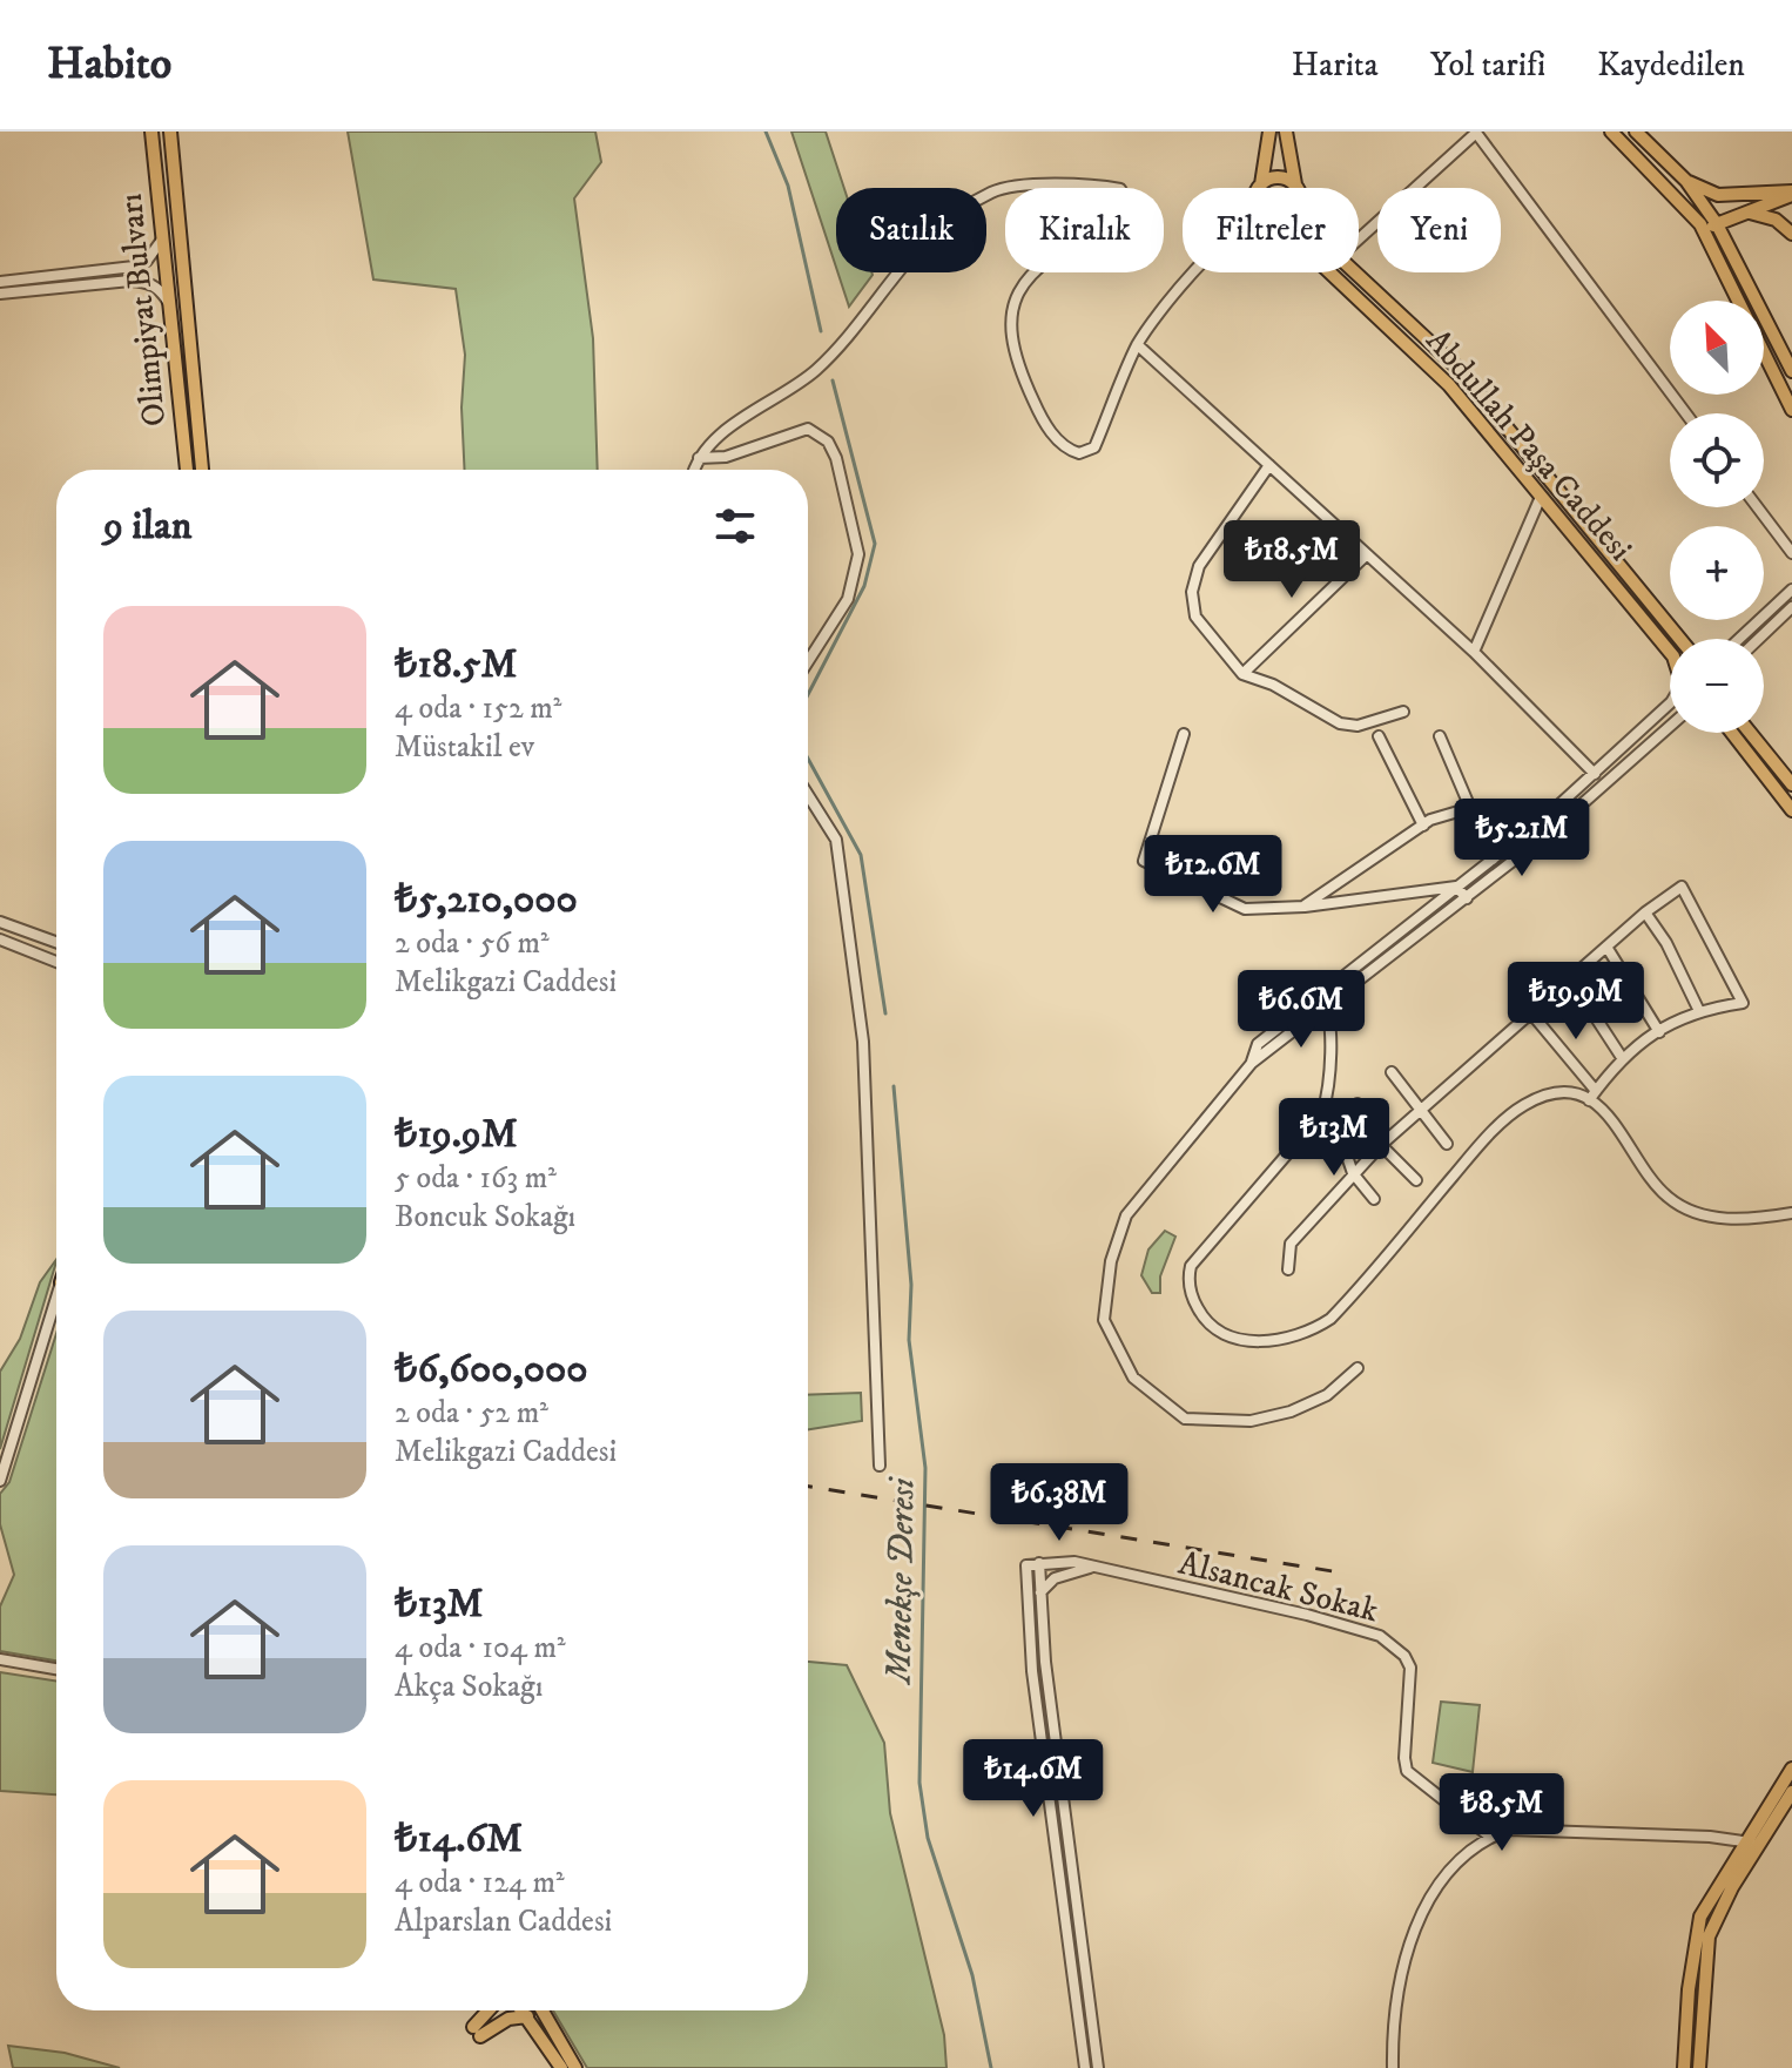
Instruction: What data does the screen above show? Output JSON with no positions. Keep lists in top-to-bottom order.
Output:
{
  "streets": {
    "main road": ["Olimpiyat Bulvarı", "Abdullah Paşa Caddesi"],
    "street": ["Alsancak Sokak"]
  },
  "water": ["Menekşe Deresi"],
  "north": "top left",
  "page": {
    "header": "Habito",
    "nav": ["Harita", "Yol tarifi", "Kaydedilen"],
    "chip": [
      "Satılık",
      "Kiralık",
      "Filtreler",
      "Yeni"
    ],
    "map_buttons": ["+", "−"],
    "heading": "9 ilan",
    "price": [
      "₺18.5M",
      "₺5.21M",
      "₺12.6M",
      "₺19.9M",
      "₺6.6M",
      "₺13M",
      "₺6.38M",
      "₺14.6M",
      "₺8.5M"
    ],
    "list": [
      {
        "name": "₺18.5M",
        "note": "4 oda · 152 m² · Müstakil ev"
      },
      {
        "name": "₺5,210,000",
        "note": "2 oda · 56 m² · Melikgazi Caddesi"
      },
      {
        "name": "₺19.9M",
        "note": "5 oda · 163 m² · Boncuk Sokağı"
      },
      {
        "name": "₺6,600,000",
        "note": "2 oda · 52 m² · Melikgazi Caddesi"
      },
      {
        "name": "₺13M",
        "note": "4 oda · 104 m² · Akça Sokağı"
      },
      {
        "name": "₺14.6M",
        "note": "4 oda · 124 m² · Alparslan Caddesi"
      }
    ]
  }
}
